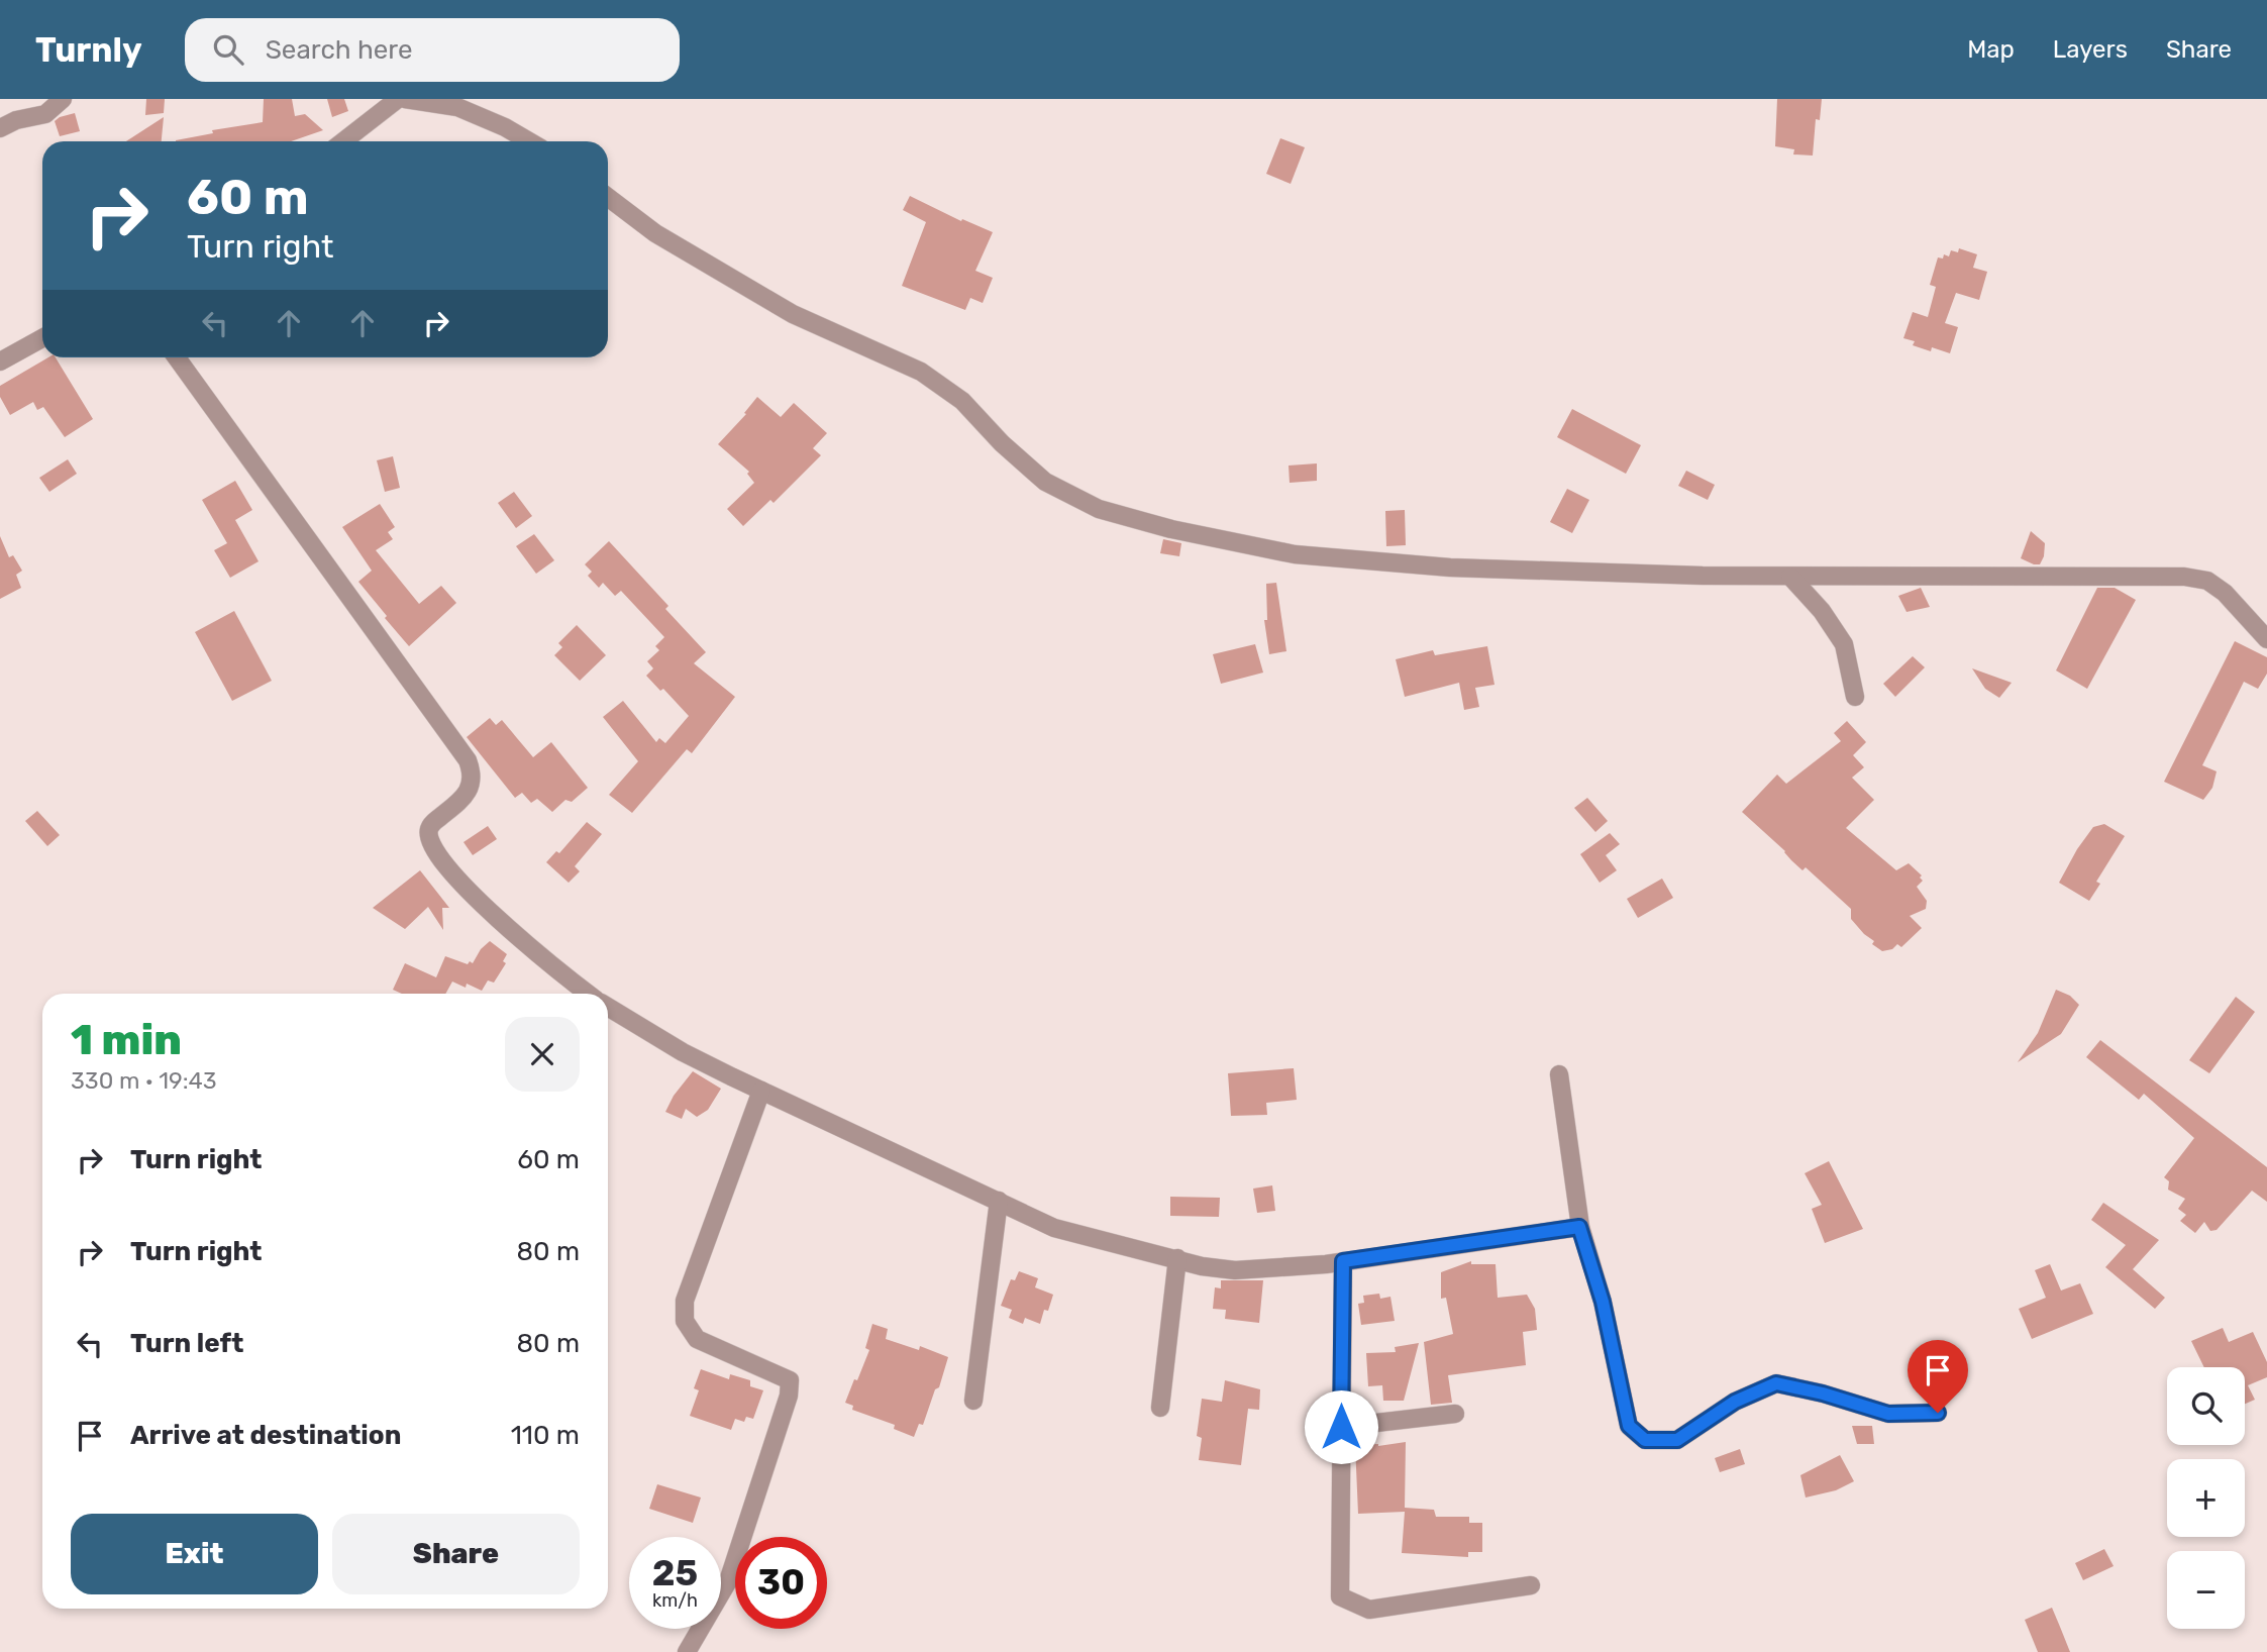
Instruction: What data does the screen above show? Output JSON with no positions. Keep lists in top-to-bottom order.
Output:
{
  "page": {
    "header": "Turnly",
    "search": "Search here",
    "nav": ["Map", "Layers", "Share"],
    "turn": ["60 m", "Turn right"],
    "heading": ["1 min", "330 m · 19:43"],
    "list": [
      {
        "name": "Turn right",
        "value": "60 m"
      },
      {
        "name": "Turn right",
        "value": "80 m"
      },
      {
        "name": "Turn left",
        "value": "80 m"
      },
      {
        "name": "Arrive at destination",
        "value": "110 m"
      }
    ],
    "map_buttons": ["+", "−"],
    "buttons": ["Exit", "Share"],
    "speed": "25 km/h",
    "limit": "30"
  }
}
